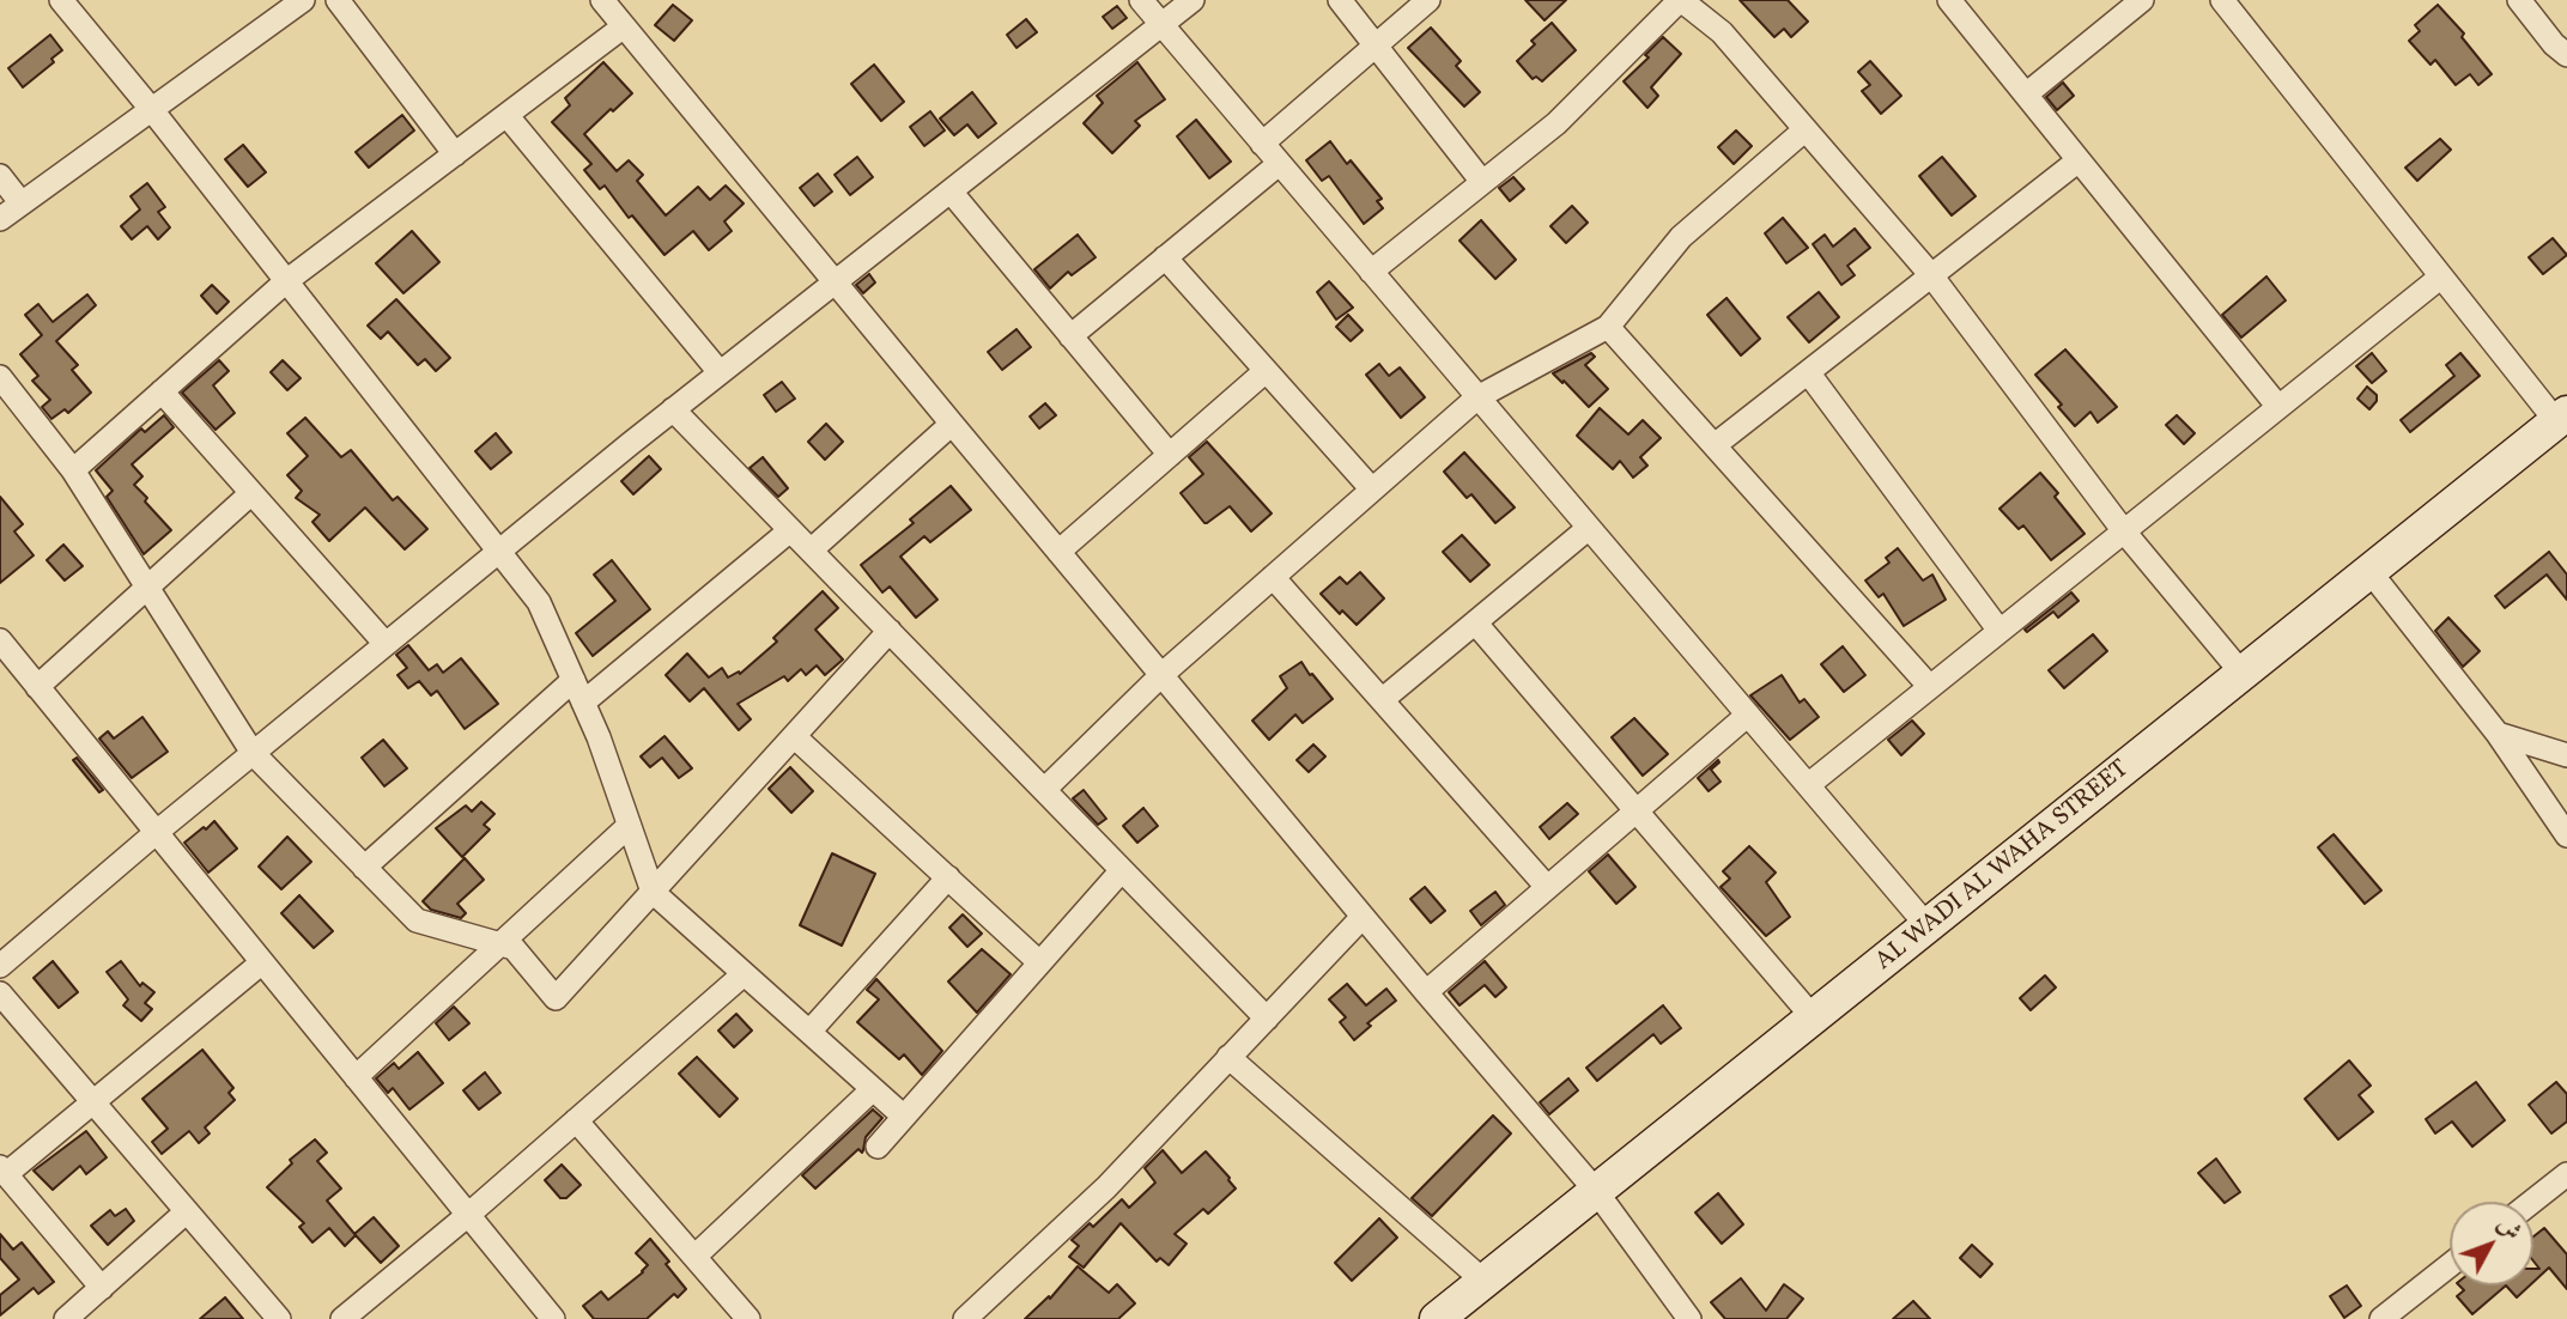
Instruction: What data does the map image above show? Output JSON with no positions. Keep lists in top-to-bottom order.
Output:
{
  "streets": {
    "main road": ["AL WADI AL WAHA STREET"]
  },
  "north": "top right"
}
